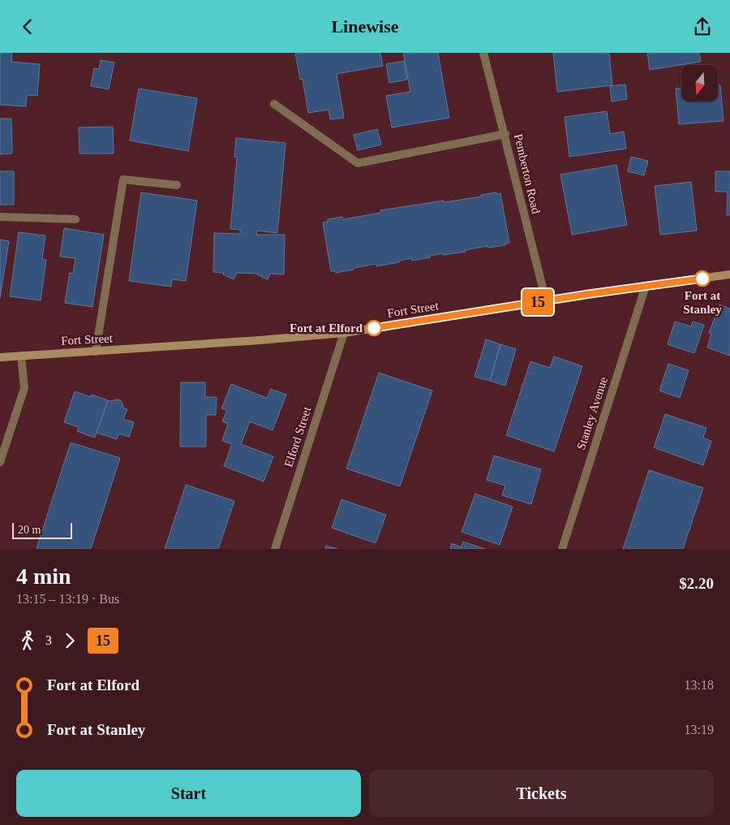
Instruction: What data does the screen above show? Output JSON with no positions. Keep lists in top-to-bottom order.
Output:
{
  "streets": {
    "main road": ["Fort Street"],
    "street": ["Pemberton Road", "Stanley Avenue", "Elford Street"]
  },
  "crossings": [
    ["Pemberton Road", "Fort Street"],
    ["Fort Street", "Stanley Avenue"],
    ["Fort Street", "Elford Street"]
  ],
  "places": ["Fort at Stanley", "Fort at Elford"],
  "lines": ["bus line 15"],
  "scale_bar": "20 m",
  "north": "bottom",
  "page": {
    "header": "Linewise",
    "on_map": "15",
    "scale": "20 m",
    "heading": ["4 min", "13:15 – 13:19 · Bus", "$2.20"],
    "legs": ["3", "15"],
    "list": [
      {
        "name": "Fort at Elford",
        "value": "13:18"
      },
      {
        "name": "Fort at Stanley",
        "value": "13:19"
      }
    ],
    "buttons": ["Start", "Tickets"]
  }
}
